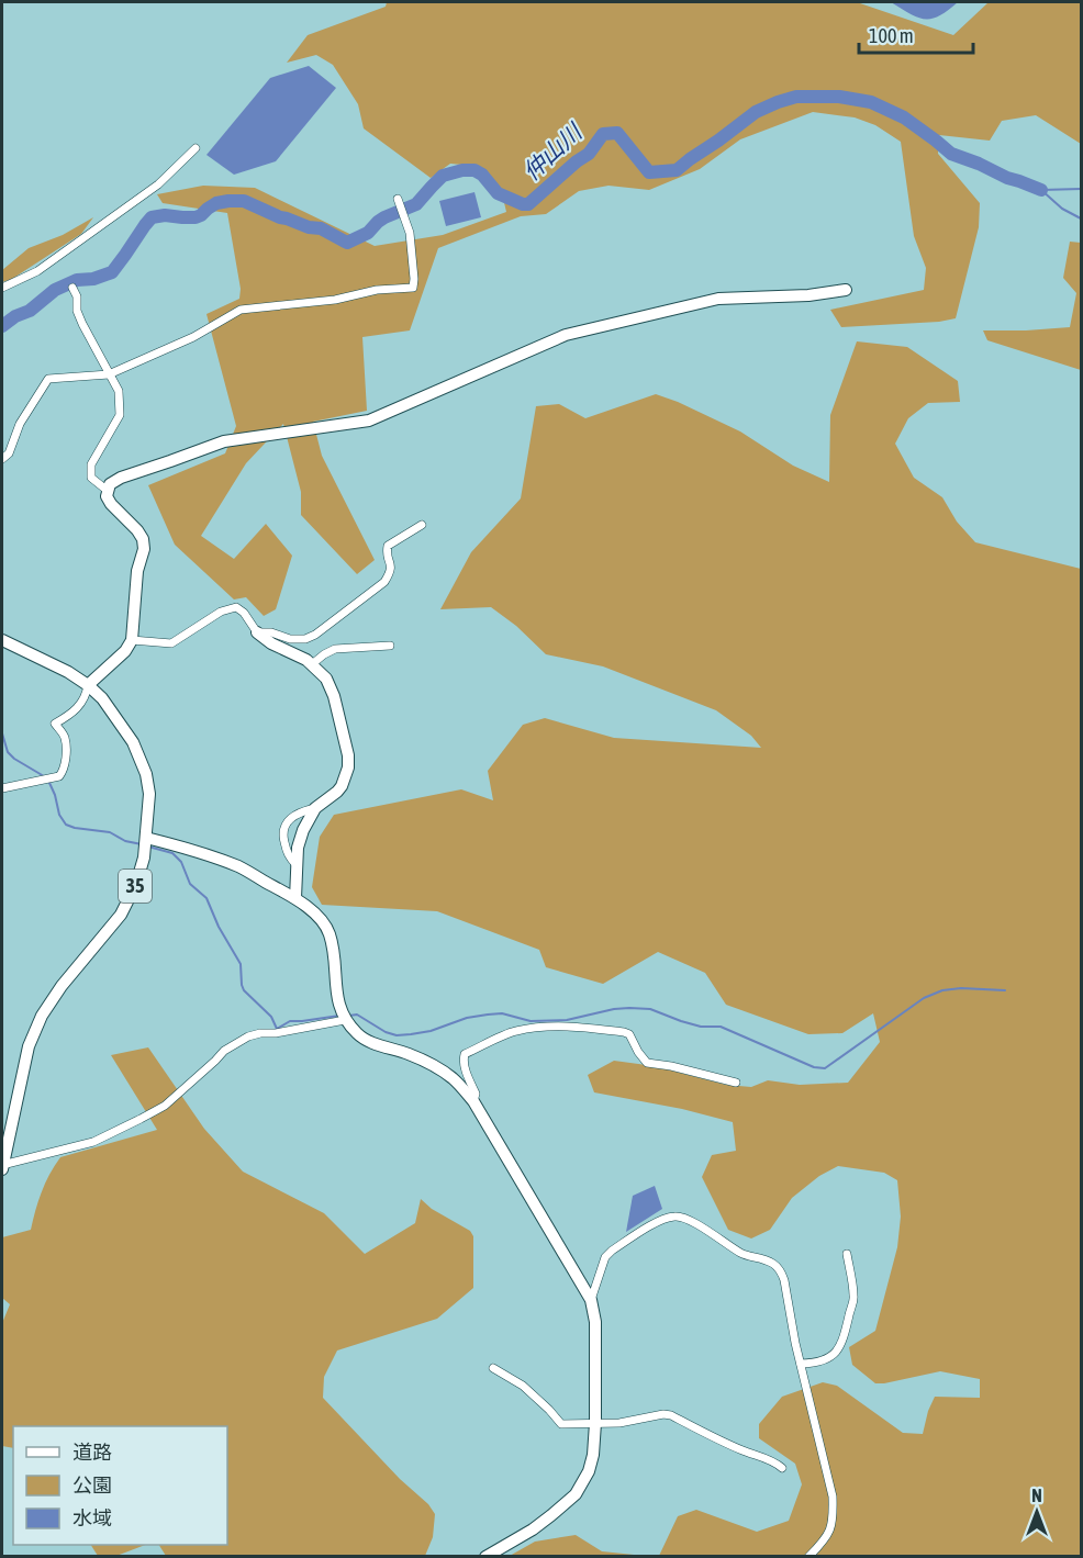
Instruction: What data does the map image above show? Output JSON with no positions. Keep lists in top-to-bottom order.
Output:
{
  "streets": {
    "street": ["35"]
  },
  "water": ["仲山川"],
  "legend": ["道路", "公園", "水域"],
  "scale_bar": "100 m",
  "north": "top"
}
